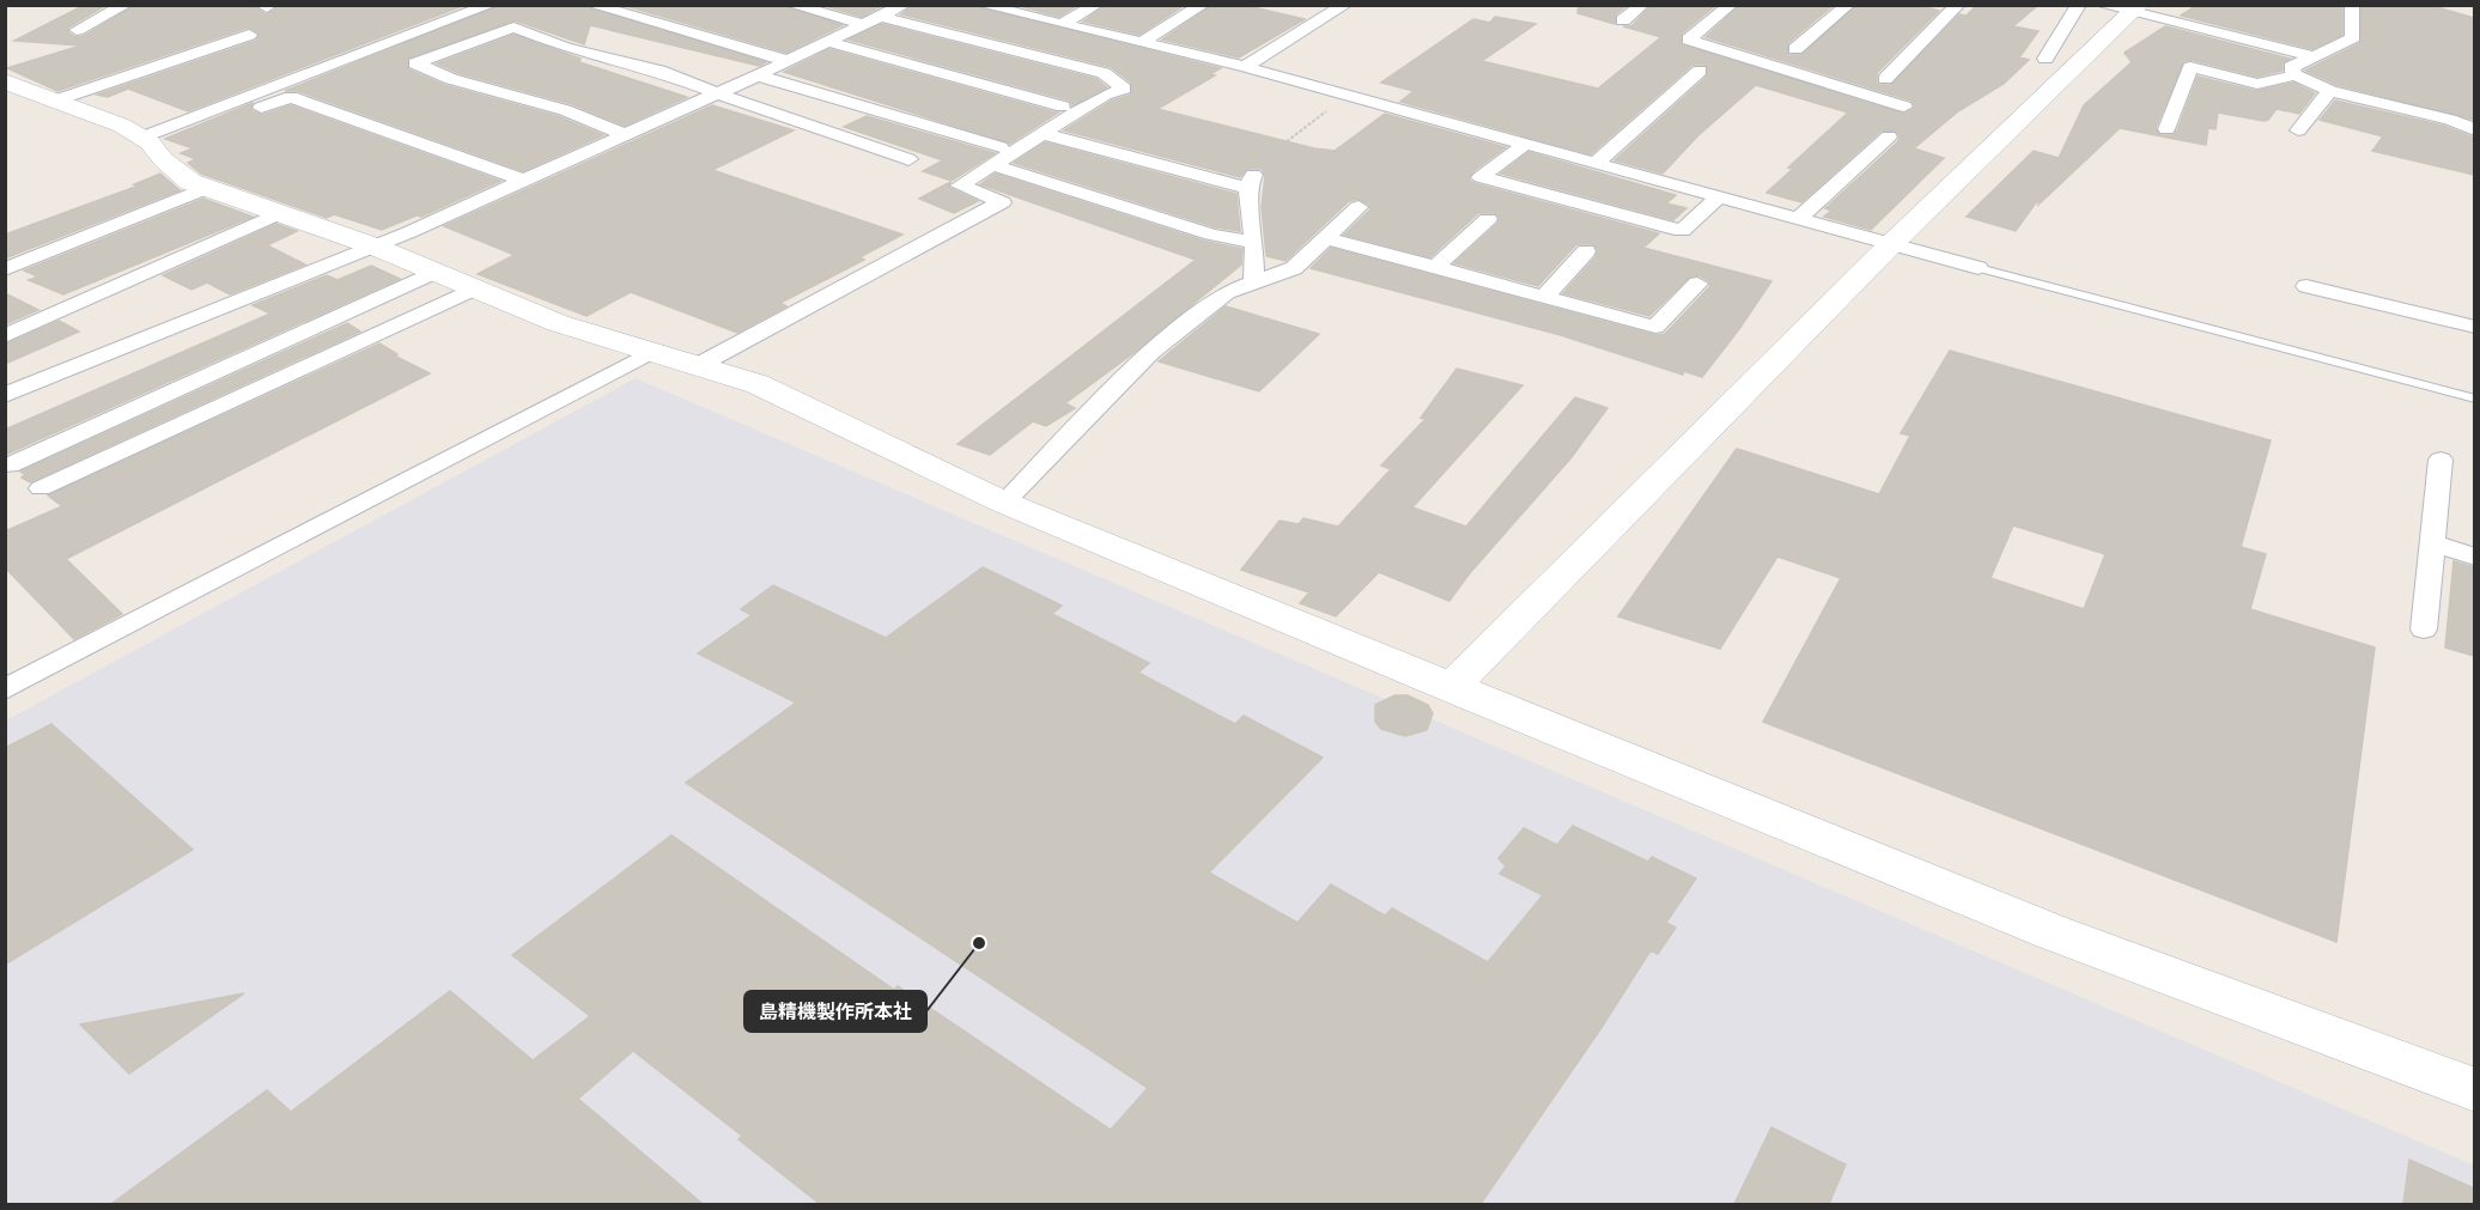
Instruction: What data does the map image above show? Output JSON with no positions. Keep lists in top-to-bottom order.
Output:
{
  "places": ["島精機製作所本社"]
}
